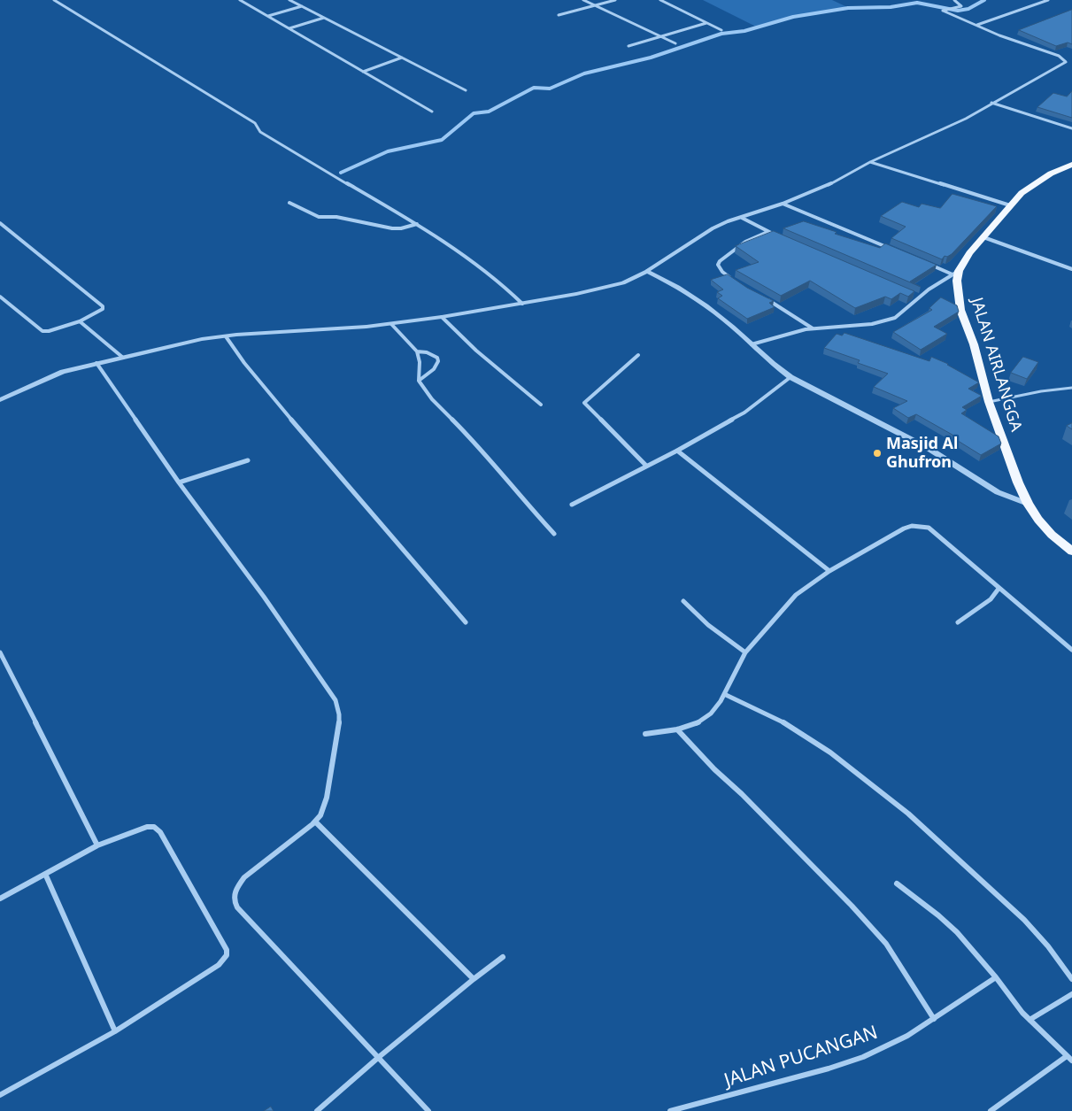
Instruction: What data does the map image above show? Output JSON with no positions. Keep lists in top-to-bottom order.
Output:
{
  "streets": {
    "main road": ["JALAN AIRLANGGA"],
    "street": ["JALAN PUCANGAN"]
  },
  "places": ["Masjid Al Ghufron"]
}
